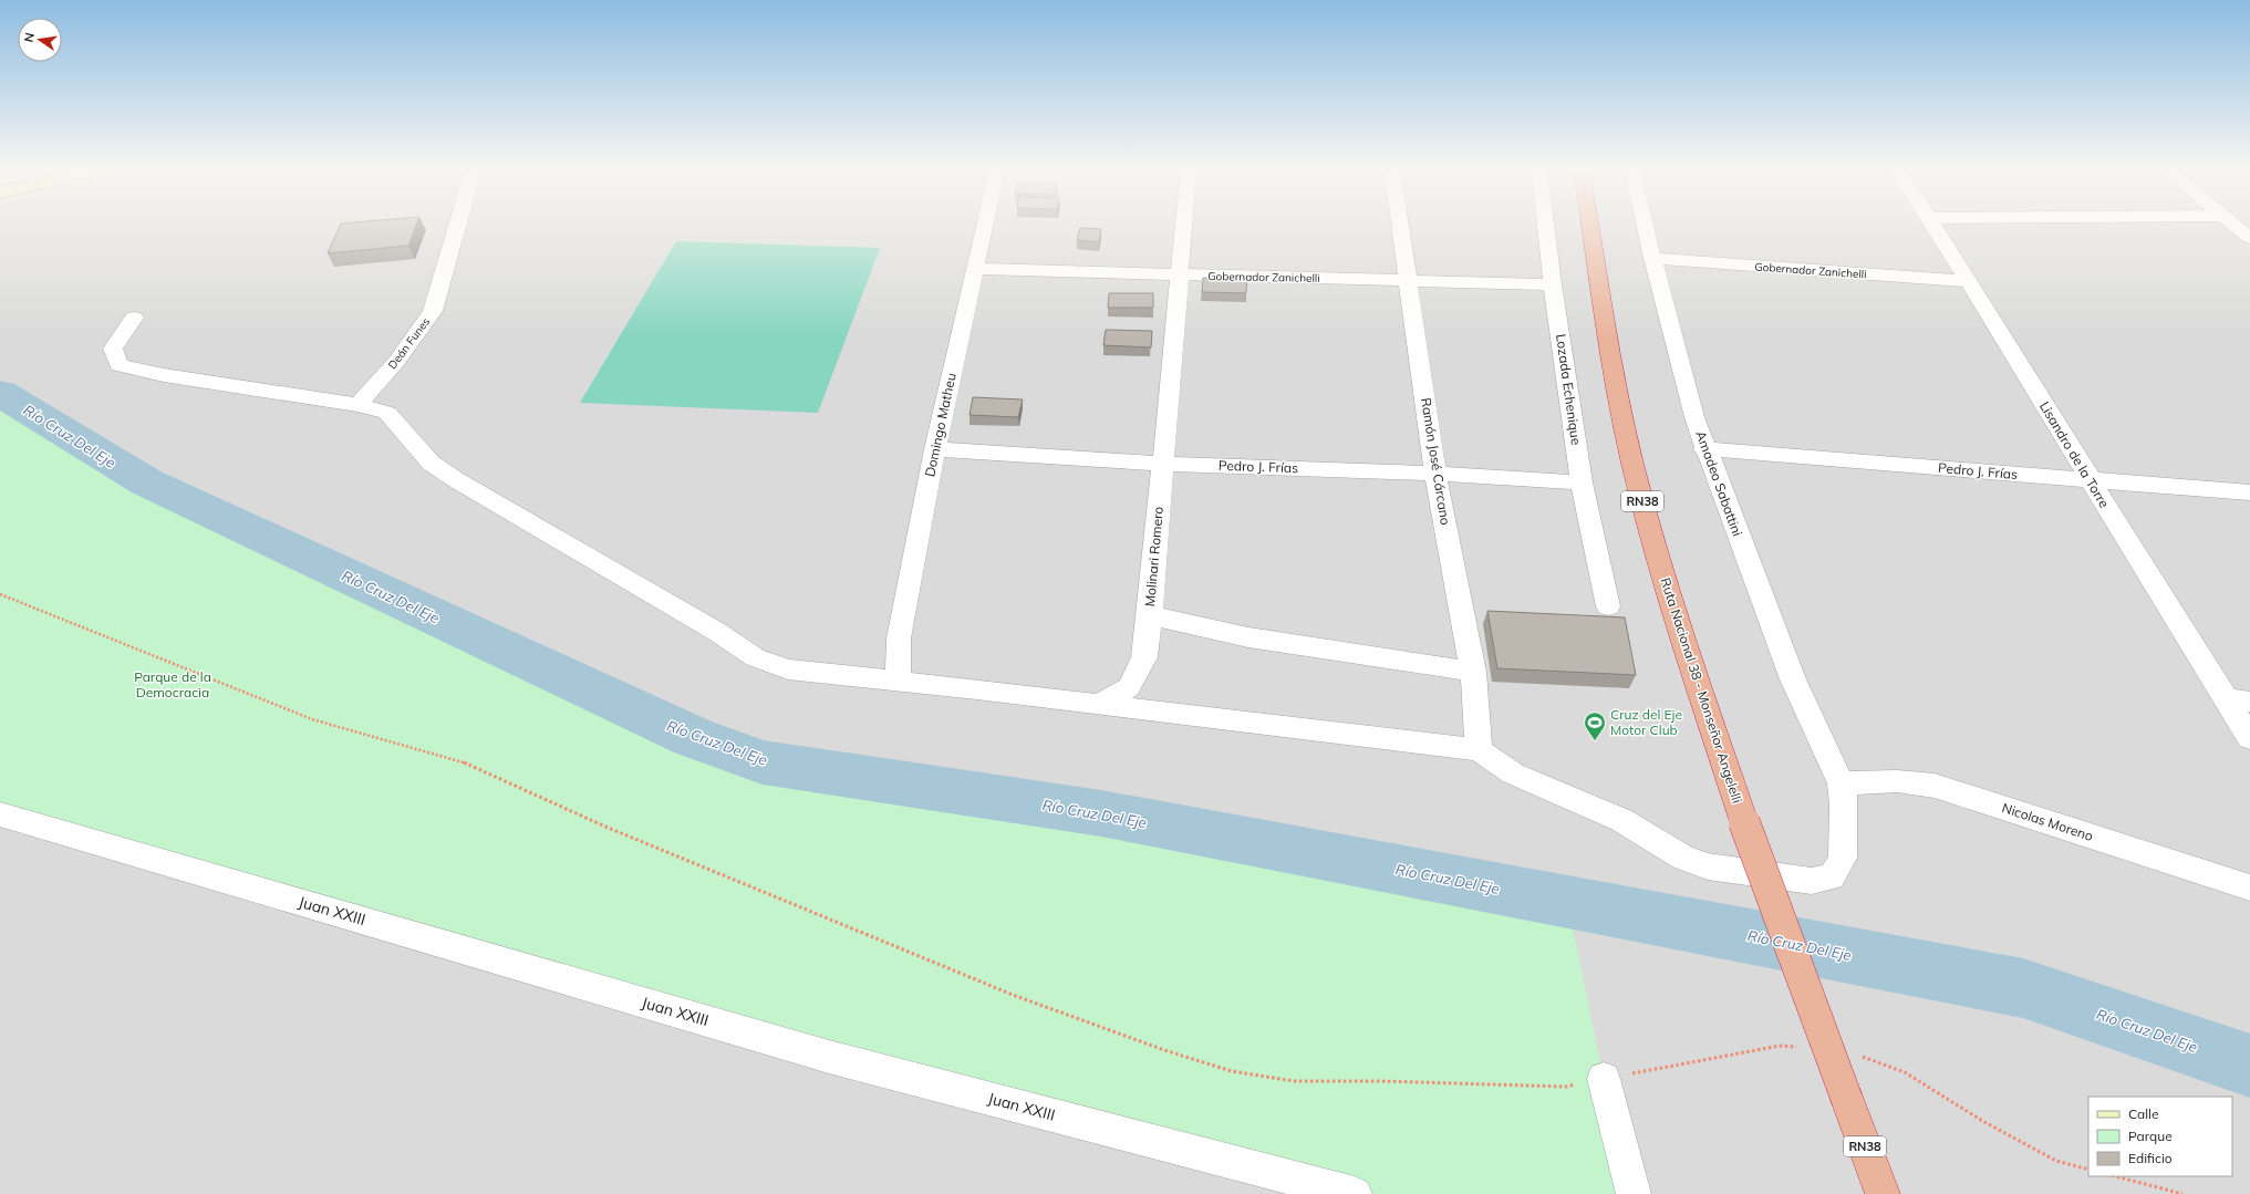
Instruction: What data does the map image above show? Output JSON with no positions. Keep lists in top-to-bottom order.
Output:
{
  "streets": {
    "highway": ["RN38", "Ruta Nacional 38 - Monseñor Angelelli"],
    "street": [
      "Gobernador Zanichelli",
      "Deán Funes",
      "Lozada Echenique",
      "Domingo Matheu",
      "Lisandro de la Torre",
      "Ramón José Cárcano",
      "Pedro J. Frías",
      "Amadeo Sabattini",
      "Molinari Romero",
      "Nicolas Moreno",
      "Juan XXIII"
    ]
  },
  "crossings": [
    ["Gobernador Zanichelli", "Lozada Echenique"],
    ["Gobernador Zanichelli", "Domingo Matheu"],
    ["Gobernador Zanichelli", "Lisandro de la Torre"],
    ["Gobernador Zanichelli", "Ramón José Cárcano"],
    ["Gobernador Zanichelli", "Amadeo Sabattini"],
    ["Gobernador Zanichelli", "Molinari Romero"],
    ["Lozada Echenique", "Pedro J. Frías"],
    ["Domingo Matheu", "Pedro J. Frías"],
    ["Lisandro de la Torre", "Pedro J. Frías"],
    ["Ramón José Cárcano", "Pedro J. Frías"],
    ["Ramón José Cárcano", "Amadeo Sabattini"],
    ["Ramón José Cárcano", "Molinari Romero"],
    ["Pedro J. Frías", "Amadeo Sabattini"],
    ["Pedro J. Frías", "Molinari Romero"],
    ["Amadeo Sabattini", "Nicolas Moreno"]
  ],
  "water": ["Río Cruz Del Eje"],
  "parks": ["Parque de la Democracia"],
  "places": {
    "sports": ["Cruz del Eje Motor Club"]
  },
  "legend": ["Calle", "Parque", "Edificio"],
  "north": "left"
}
